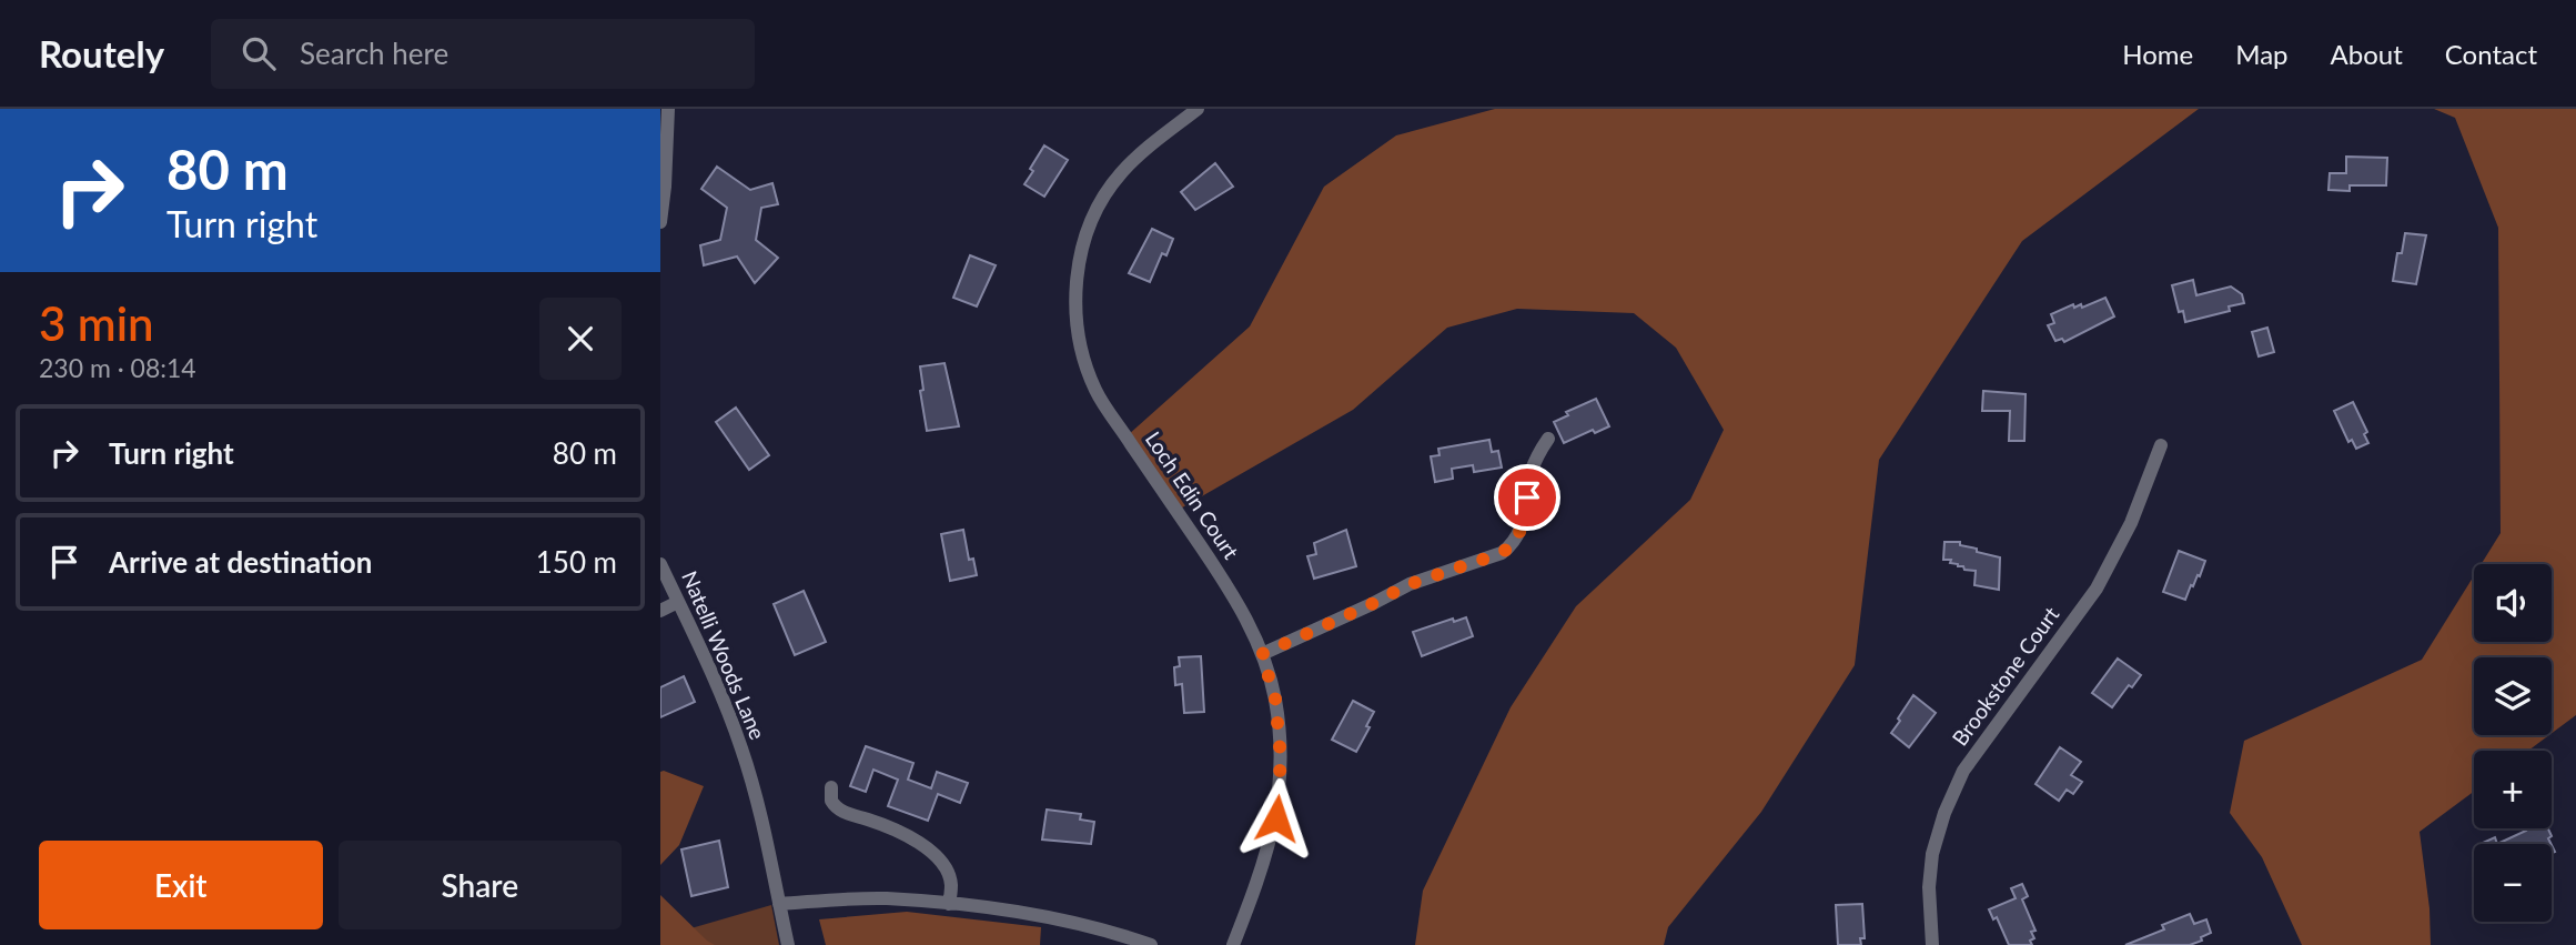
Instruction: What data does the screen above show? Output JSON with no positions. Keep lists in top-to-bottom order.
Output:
{
  "streets": {
    "street": ["Loch Edin Court", "Natelli Woods Lane", "Brookstone Court"]
  },
  "page": {
    "header": "Routely",
    "search": "Search here",
    "nav": [
      "Home",
      "Map",
      "About",
      "Contact"
    ],
    "turn": ["80 m", "Turn right"],
    "heading": ["3 min", "230 m · 08:14"],
    "list": [
      {
        "name": "Turn right",
        "value": "80 m"
      },
      {
        "name": "Arrive at destination",
        "value": "150 m"
      }
    ],
    "map_buttons": ["+", "−"],
    "buttons": ["Exit", "Share"]
  }
}
